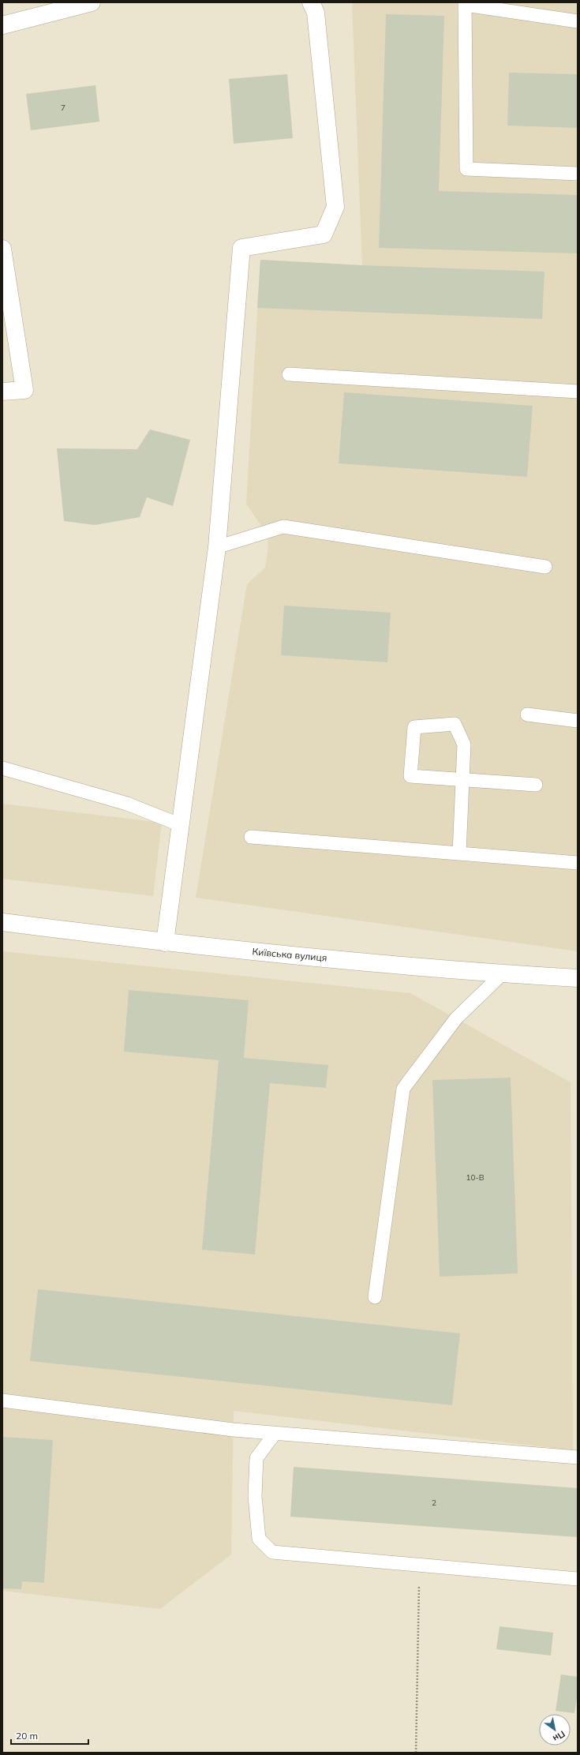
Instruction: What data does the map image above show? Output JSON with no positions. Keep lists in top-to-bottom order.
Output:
{
  "streets": {
    "street": ["Київська вулиця"]
  },
  "house_numbers": ["7", "10-В", "2"],
  "scale_bar": "20 m",
  "north": "bottom right"
}
